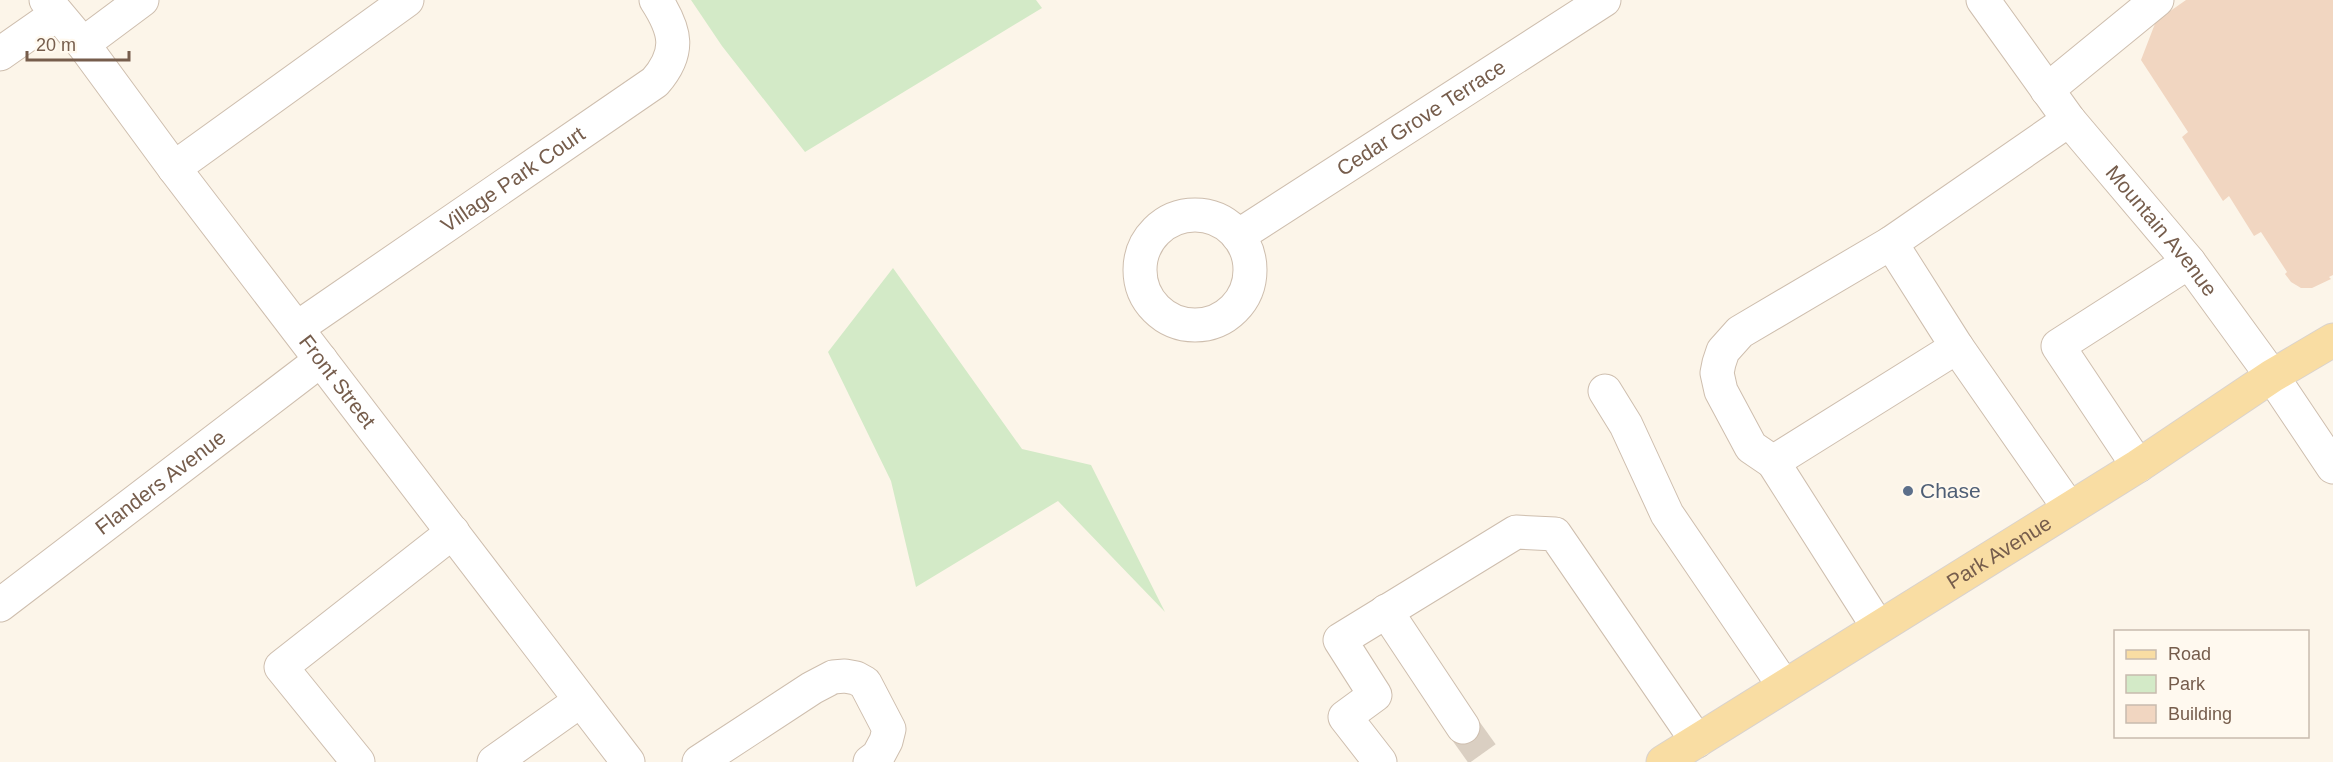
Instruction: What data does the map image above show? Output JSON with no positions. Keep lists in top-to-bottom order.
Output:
{
  "streets": {
    "main road": ["Park Avenue"],
    "street": [
      "Cedar Grove Terrace",
      "Village Park Court",
      "Mountain Avenue",
      "Front Street",
      "Flanders Avenue"
    ]
  },
  "crossings": [
    ["Village Park Court", "Front Street"],
    ["Mountain Avenue", "Park Avenue"],
    ["Front Street", "Flanders Avenue"]
  ],
  "places": ["Chase"],
  "legend": ["Road", "Park", "Building"],
  "scale_bar": "20 m"
}
